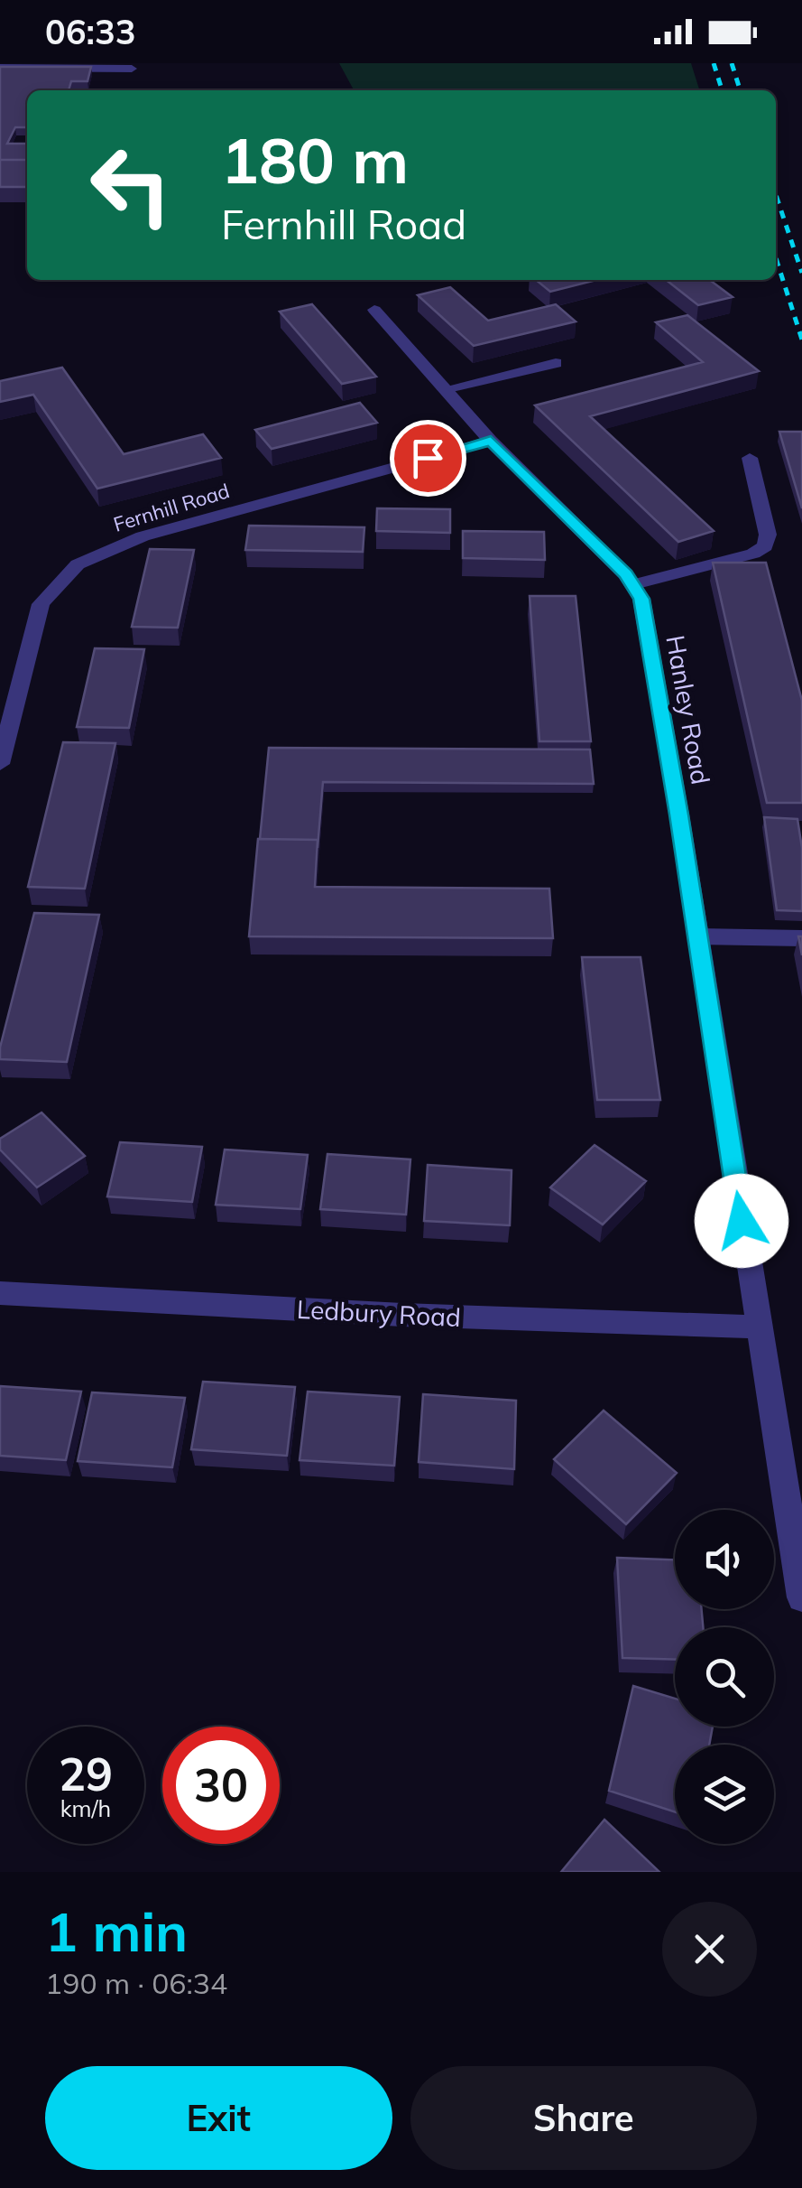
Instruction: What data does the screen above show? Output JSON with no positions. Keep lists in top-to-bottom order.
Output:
{
  "streets": {
    "street": ["Fernhill Road", "Hanley Road", "Ledbury Road"]
  },
  "crossings": [
    ["Fernhill Road", "Hanley Road"],
    ["Hanley Road", "Ledbury Road"]
  ],
  "page": {
    "status": "06:33",
    "turn": ["180 m", "Fernhill Road"],
    "speed": "29 km/h",
    "limit": "30",
    "heading": ["1 min", "190 m · 06:34"],
    "buttons": ["Exit", "Share"]
  }
}
